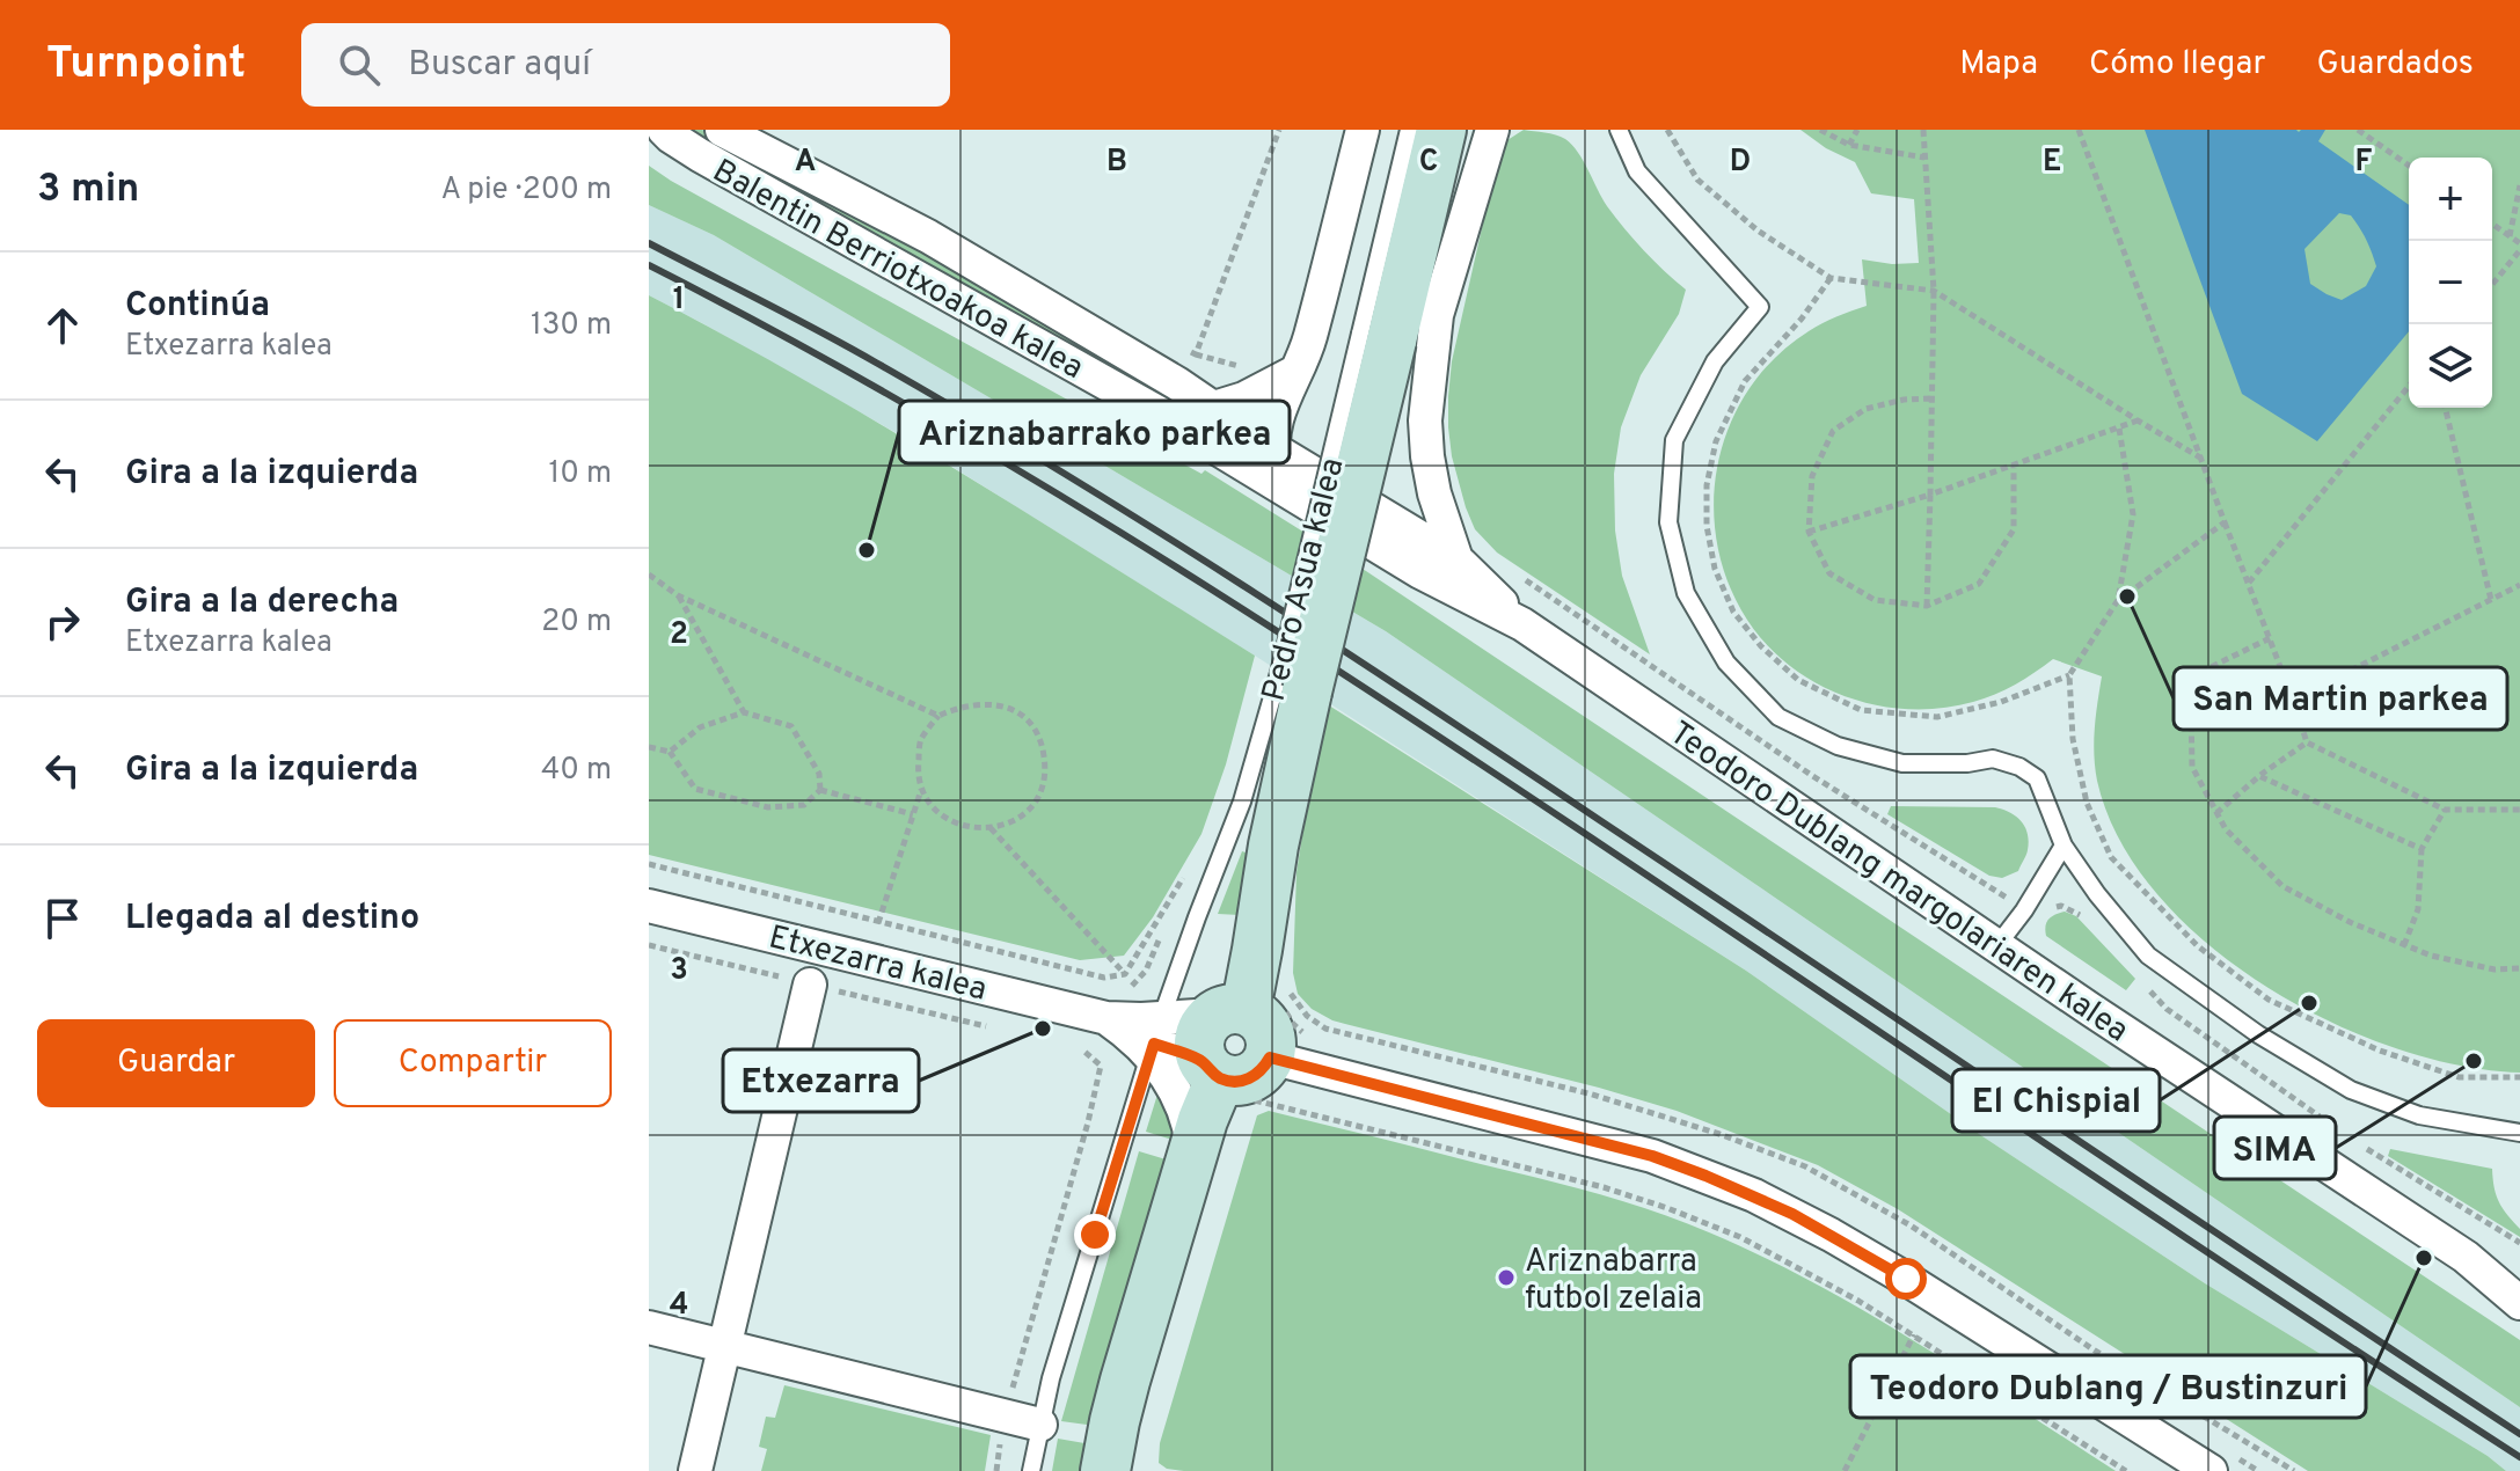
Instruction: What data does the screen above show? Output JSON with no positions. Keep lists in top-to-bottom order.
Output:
{
  "streets": {
    "main road": ["Pedro Asua kalea"],
    "street": ["Balentin Berriotxoakoa kalea", "Teodoro Dublang margolariaren kalea", "Etxezarra kalea"]
  },
  "crossings": [
    ["Balentin Berriotxoakoa kalea", "Pedro Asua kalea"],
    ["Balentin Berriotxoakoa kalea", "Teodoro Dublang margolariaren kalea"],
    ["Pedro Asua kalea", "Teodoro Dublang margolariaren kalea"],
    ["Pedro Asua kalea", "Etxezarra kalea"]
  ],
  "places": [
    "Ariznabarrako parkea",
    "San Martin parkea",
    "El Chispial",
    "Etxezarra",
    "SIMA",
    "Teodoro Dublang / Bustinzuri",
    "Ariznabarra futbol zelaia"
  ],
  "page": {
    "header": "Turnpoint",
    "search": "Buscar aquí",
    "nav": ["Mapa", "Cómo llegar", "Guardados"],
    "heading": ["3 min", "A pie · 200 m"],
    "map_buttons": ["+", "−"],
    "list": [
      ["Continúa", "Etxezarra kalea", "130 m"],
      ["Gira a la izquierda", "10 m"],
      ["Gira a la derecha", "Etxezarra kalea", "20 m"],
      ["Gira a la izquierda", "40 m"],
      "Llegada al destino"
    ],
    "buttons": ["Guardar", "Compartir"]
  },
  "grid": {
    "columns": [
      "A",
      "B",
      "C",
      "D",
      "E",
      "F"
    ],
    "rows": [
      "1",
      "2",
      "3",
      "4"
    ]
  }
}
